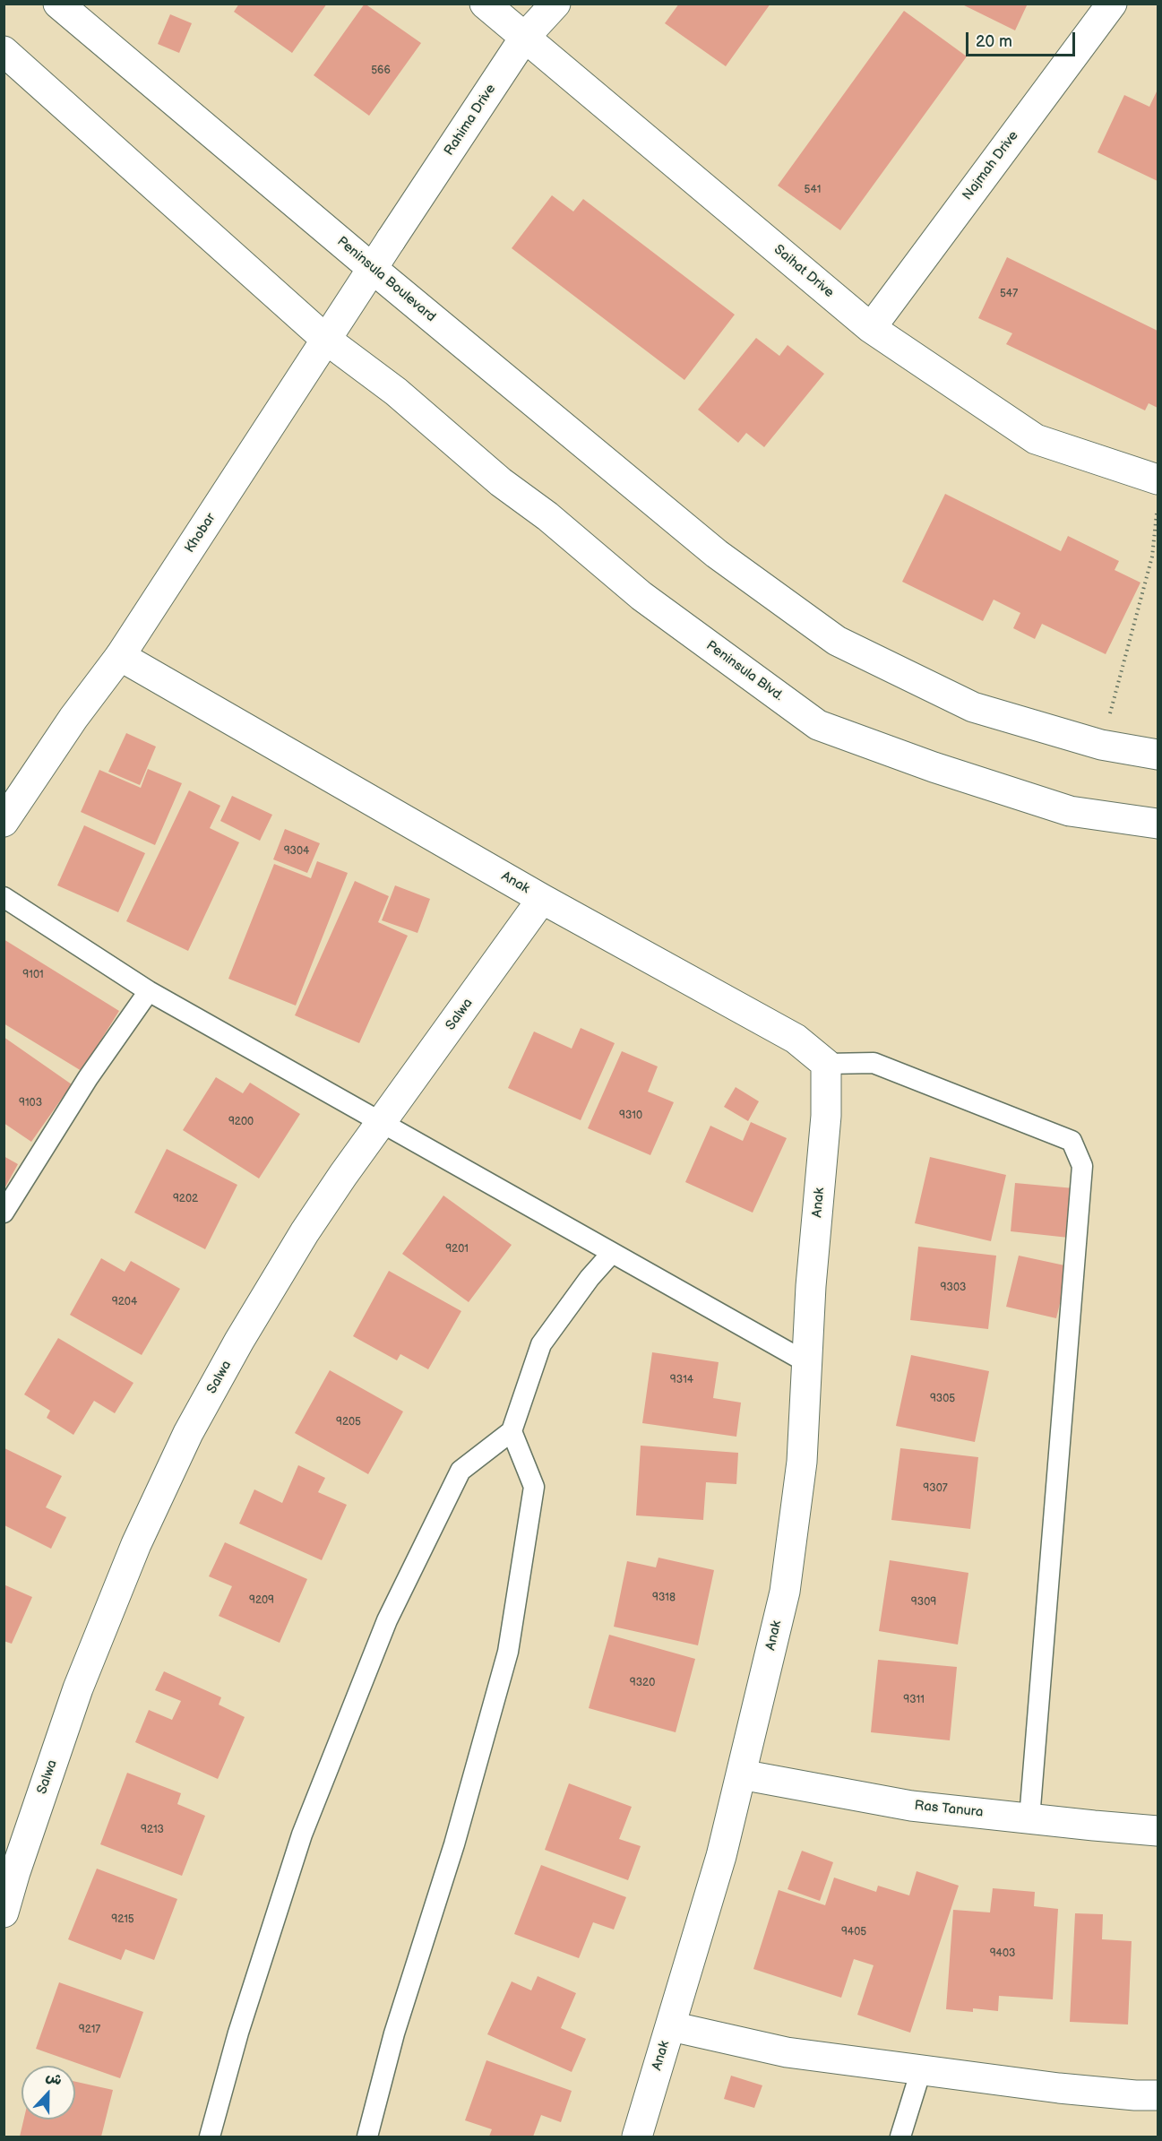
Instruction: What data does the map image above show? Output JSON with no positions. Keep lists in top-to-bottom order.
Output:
{
  "streets": {
    "street": [
      "Rahima Drive",
      "Najmah Drive",
      "Saihat Drive",
      "Peninsula Boulevard",
      "Khobar",
      "Peninsula Blvd.",
      "Anak",
      "Salwa",
      "Ras Tanura"
    ]
  },
  "crossings": [
    ["Rahima Drive", "Saihat Drive"],
    ["Rahima Drive", "Khobar"],
    ["Najmah Drive", "Saihat Drive"],
    ["Peninsula Boulevard", "Khobar"],
    ["Khobar", "Peninsula Blvd."],
    ["Khobar", "Anak"],
    ["Anak", "Salwa"],
    ["Anak", "Ras Tanura"]
  ],
  "house_numbers": [
    "566",
    "541",
    "547",
    "9304",
    "9101",
    "9103",
    "9310",
    "9200",
    "9202",
    "9201",
    "9303",
    "9204",
    "9314",
    "9305",
    "9205",
    "9307",
    "9318",
    "9209",
    "9309",
    "9320",
    "9311",
    "9213",
    "9215",
    "9405",
    "9403",
    "9217"
  ],
  "scale_bar": "20 m",
  "north": "top"
}
